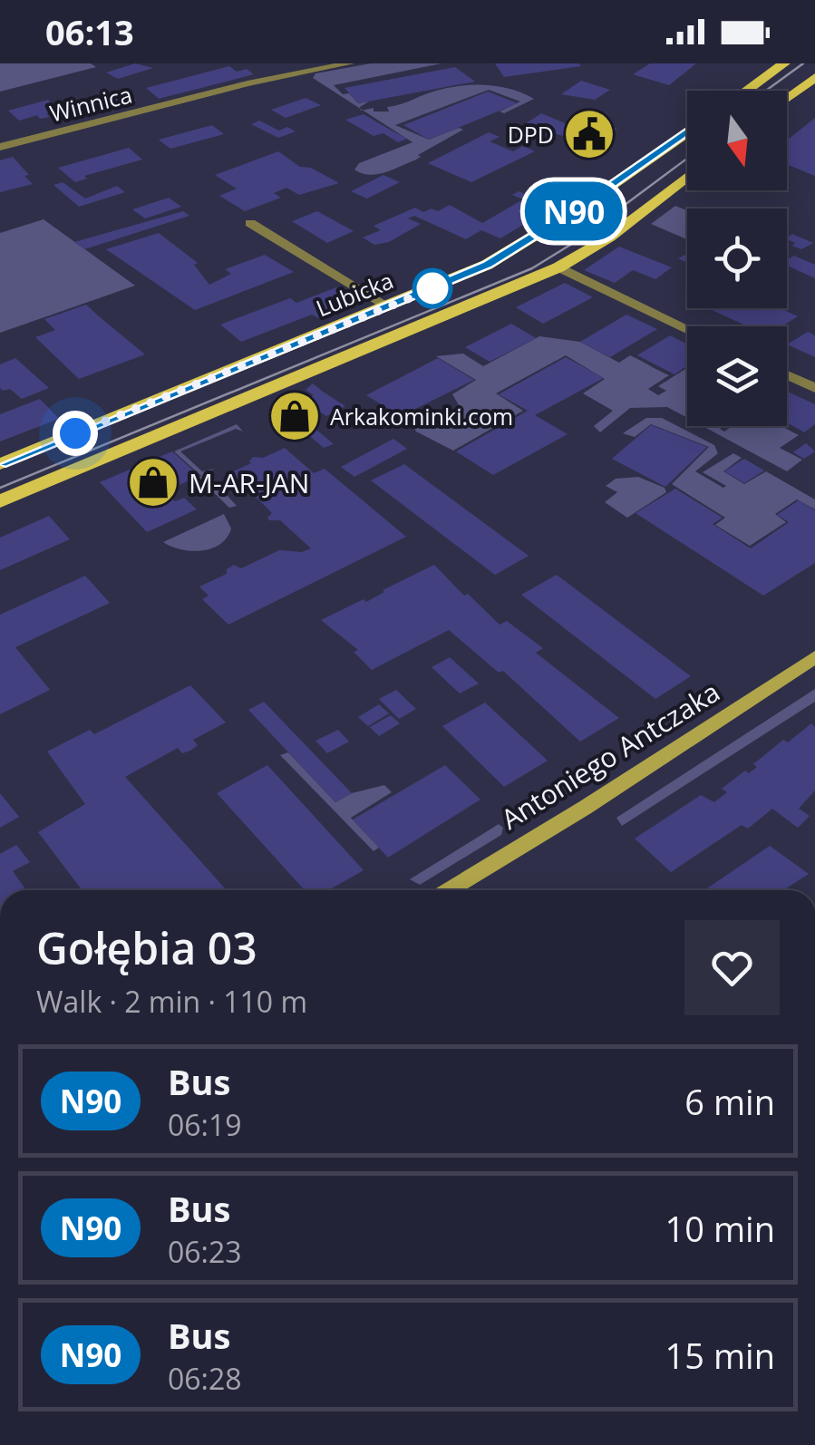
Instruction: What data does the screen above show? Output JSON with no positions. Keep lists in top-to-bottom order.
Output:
{
  "streets": {
    "main road": ["Lubicka"],
    "street": ["Winnica", "Antoniego Antczaka"]
  },
  "places": {
    "public building": ["DPD"],
    "shop": ["Arkakominki.com", "M-AR-JAN"]
  },
  "lines": ["bus line N90"],
  "north": "bottom",
  "page": {
    "status": "06:13",
    "on_map": "N90",
    "heading": ["Gołębia 03", "Walk · 2 min · 110 m"],
    "list": [
      {
        "mark": "N90",
        "name": "Bus",
        "note": "06:19",
        "value": "6 min"
      },
      {
        "mark": "N90",
        "name": "Bus",
        "note": "06:23",
        "value": "10 min"
      },
      {
        "mark": "N90",
        "name": "Bus",
        "note": "06:28",
        "value": "15 min"
      }
    ]
  }
}
